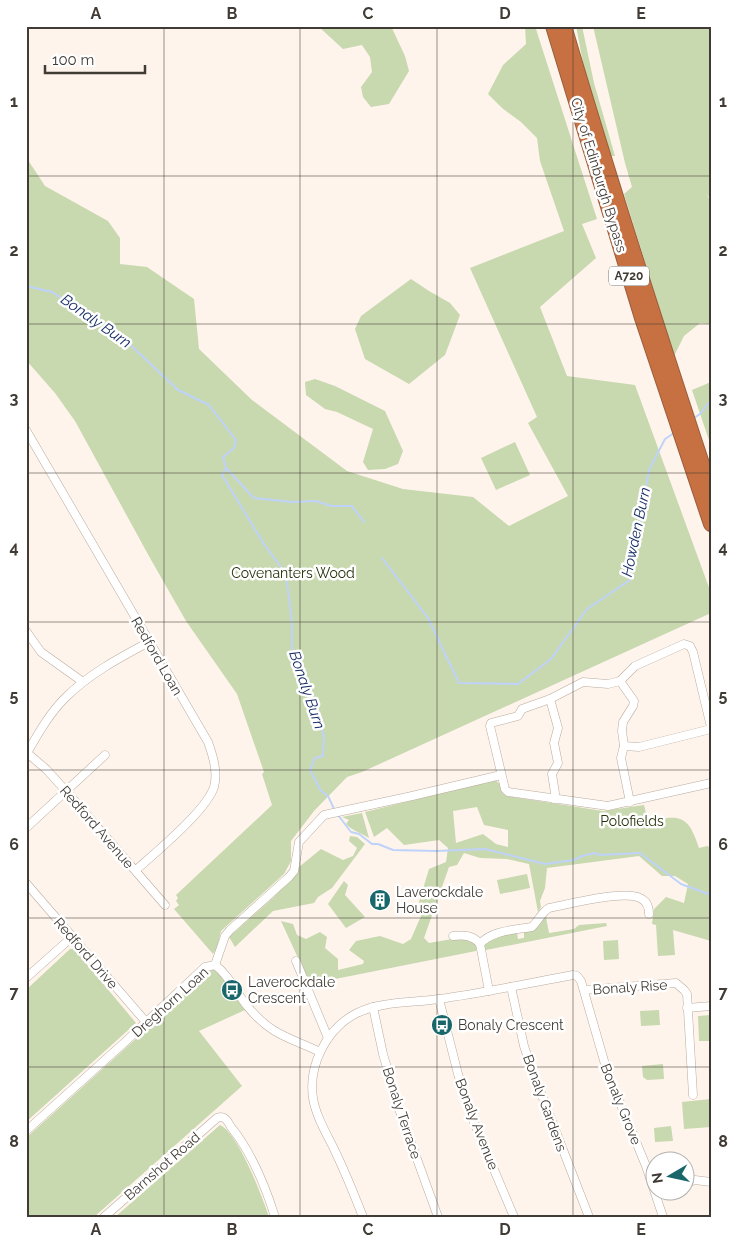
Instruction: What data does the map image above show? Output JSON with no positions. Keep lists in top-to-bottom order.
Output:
{
  "streets": {
    "highway": ["City of Edinburgh Bypass", "A720"],
    "street": [
      "Redford Loan",
      "Redford Avenue",
      "Redford Drive",
      "Bonaly Rise",
      "Dreghorn Loan",
      "Bonaly Gardens",
      "Bonaly Grove",
      "Bonaly Terrace",
      "Bonaly Avenue",
      "Barnshot Road"
    ]
  },
  "crossings": [
    ["Redford Loan", "Redford Avenue"],
    ["Redford Drive", "Dreghorn Loan"],
    ["Bonaly Rise", "Bonaly Grove"]
  ],
  "water": ["Bonaly Burn", "Howden Burn"],
  "parks": ["Covenanters Wood", "Polofields"],
  "places": {
    "building": ["Laverockdale House"],
    "bus stop": ["Laverockdale Crescent", "Bonaly Crescent"]
  },
  "scale_bar": "100 m",
  "north": "left",
  "grid": {
    "columns": [
      "A",
      "B",
      "C",
      "D",
      "E"
    ],
    "rows": [
      "1",
      "2",
      "3",
      "4",
      "5",
      "6",
      "7",
      "8"
    ]
  }
}
